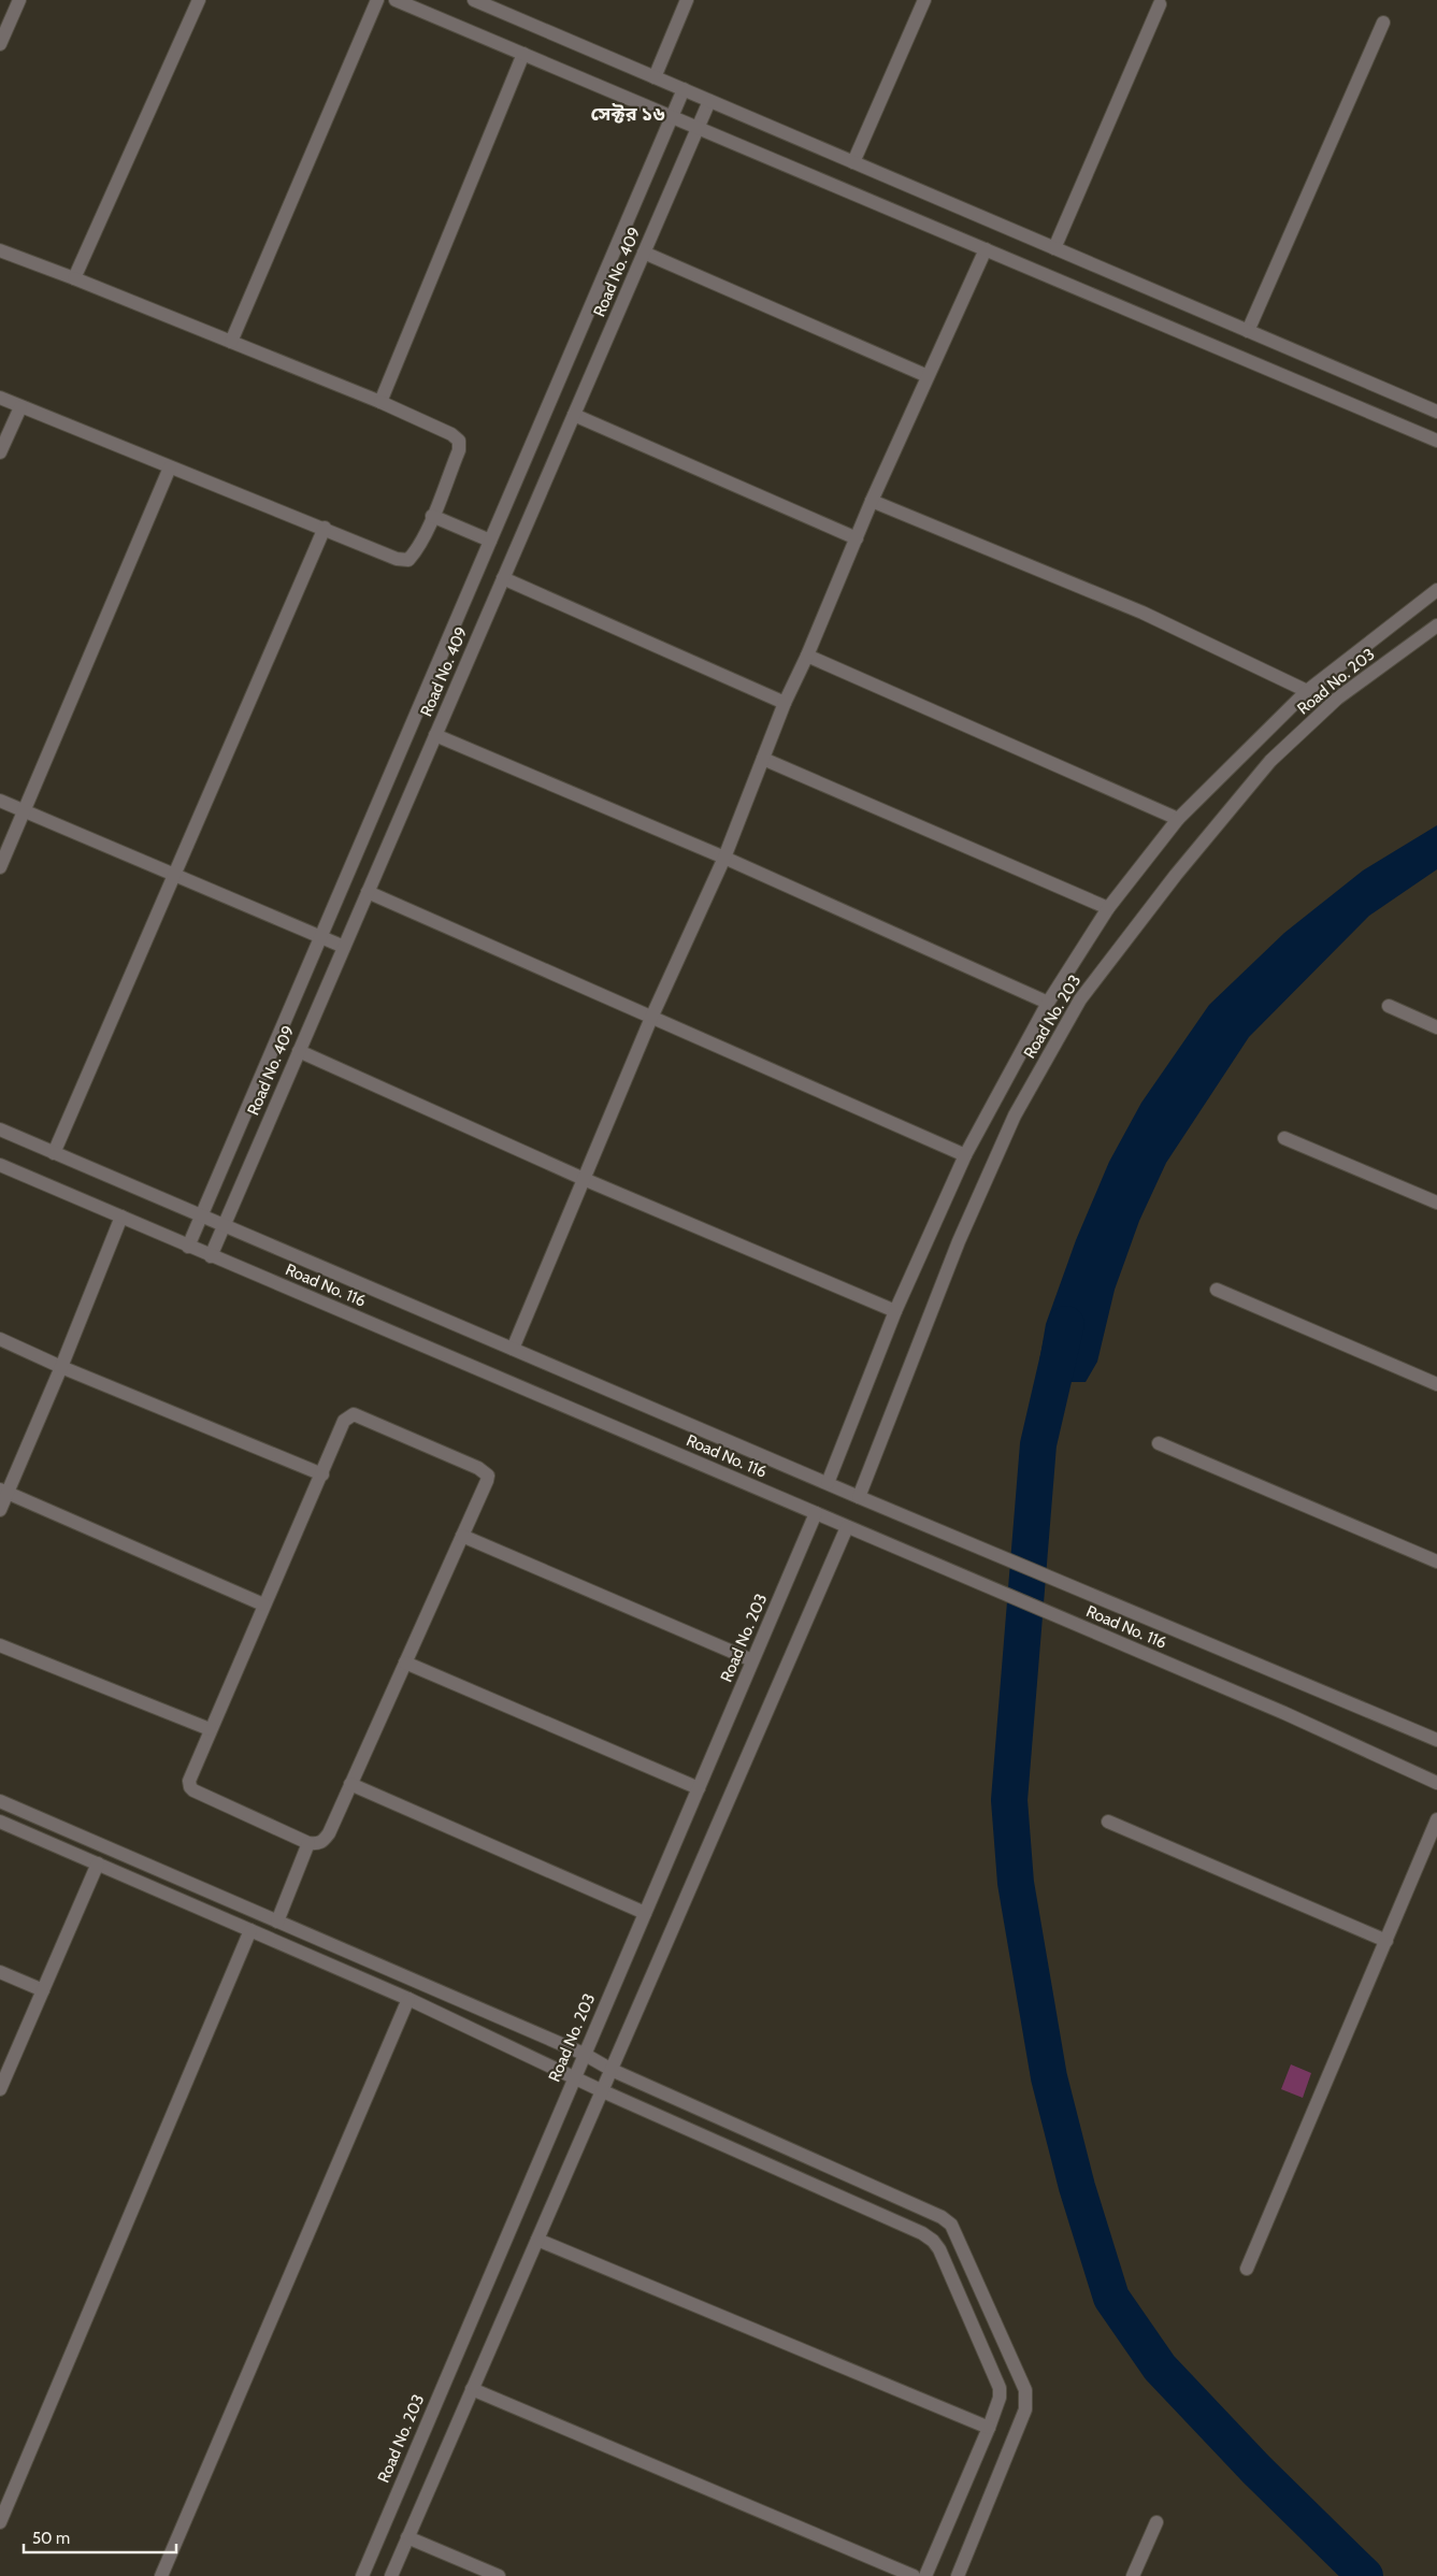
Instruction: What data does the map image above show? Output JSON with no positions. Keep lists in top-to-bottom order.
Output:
{
  "streets": {
    "street": ["Road No. 409", "Road No. 203", "Road No. 116"]
  },
  "crossings": [
    ["Road No. 409", "Road No. 116"],
    ["Road No. 203", "Road No. 116"]
  ],
  "districts": ["সেক্টর ১৬"],
  "scale_bar": "50 m"
}
